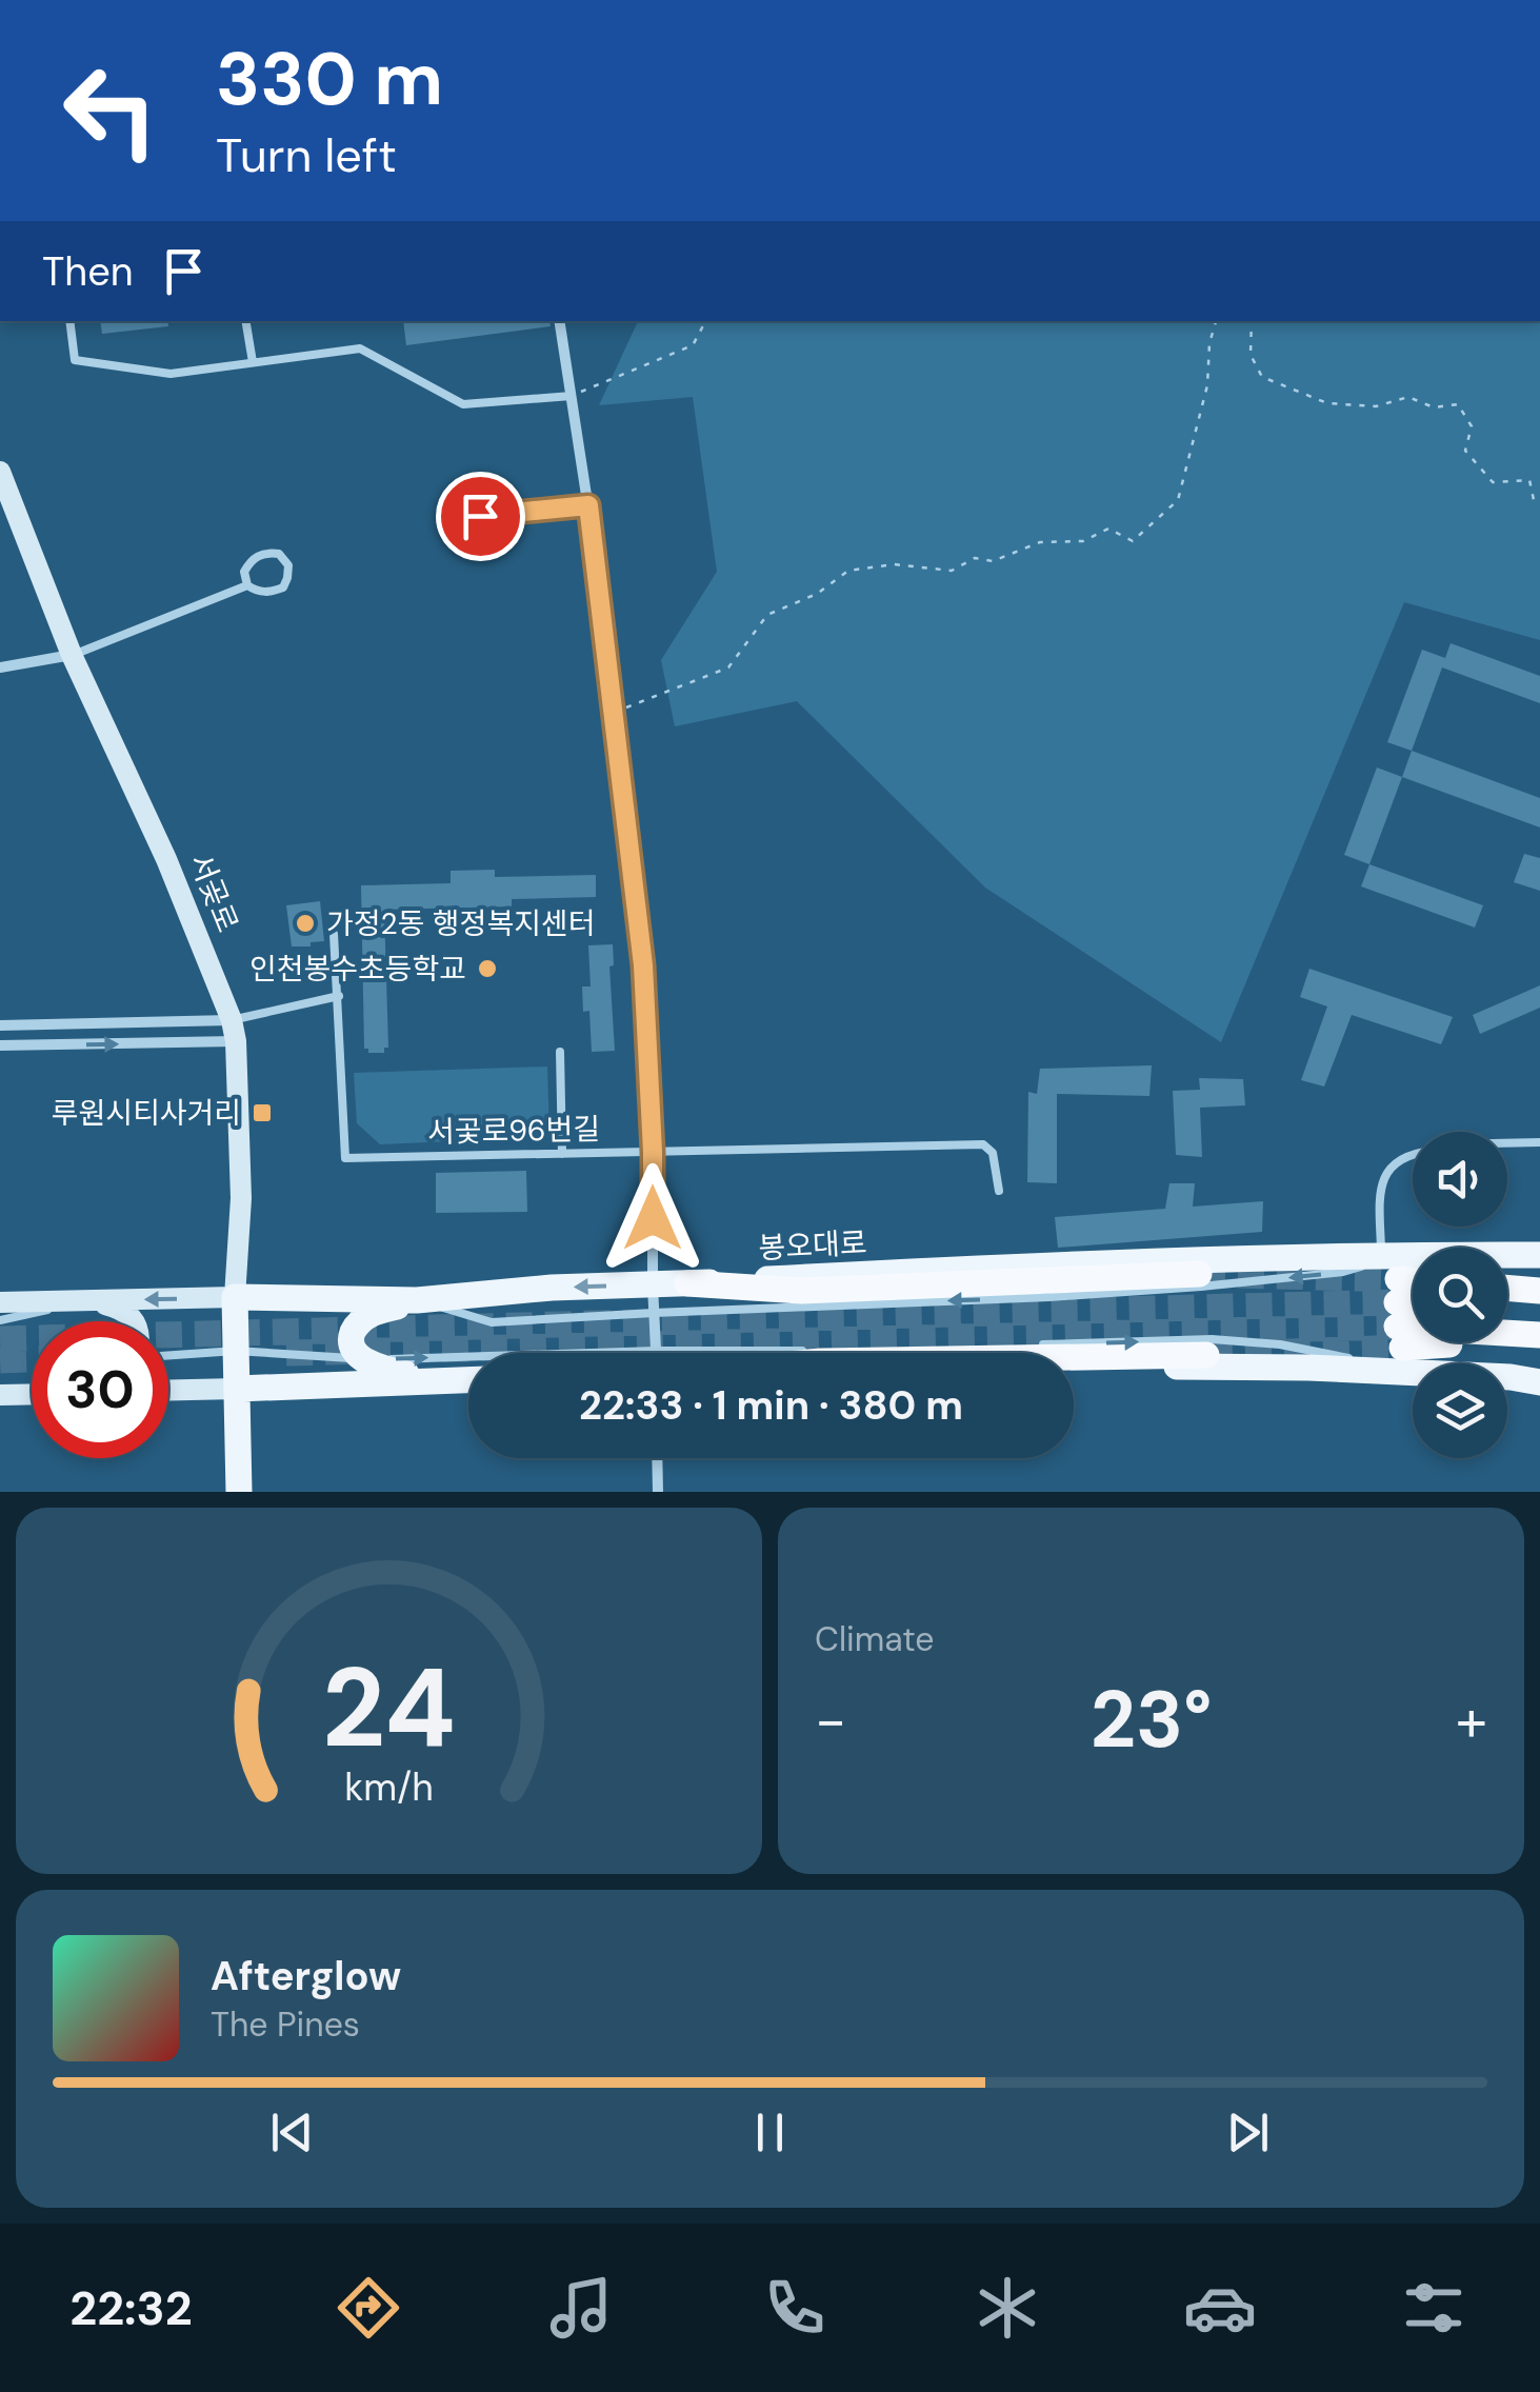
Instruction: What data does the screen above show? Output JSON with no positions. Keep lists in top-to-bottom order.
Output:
{
  "streets": {
    "highway": ["봉오대로"],
    "main road": ["서곶로"],
    "lane": ["서곷로96번길"]
  },
  "crossings": [
    ["서곶로", "봉오대로"]
  ],
  "places": {
    "other": ["가정2동 행정복지센터", "인천봉수초등학교"],
    "transit": ["루원시티사거리"]
  },
  "page": {
    "turn": ["330 m", "Turn left"],
    "then": "Then",
    "limit": "30",
    "trip": "22:33 · 1 min · 380 m",
    "tile": "Climate",
    "heat": ["−", "23°", "+"],
    "song": ["Afterglow", "The Pines"],
    "tabs": "22:32",
    "gauge": ["24", "km/h"]
  }
}
